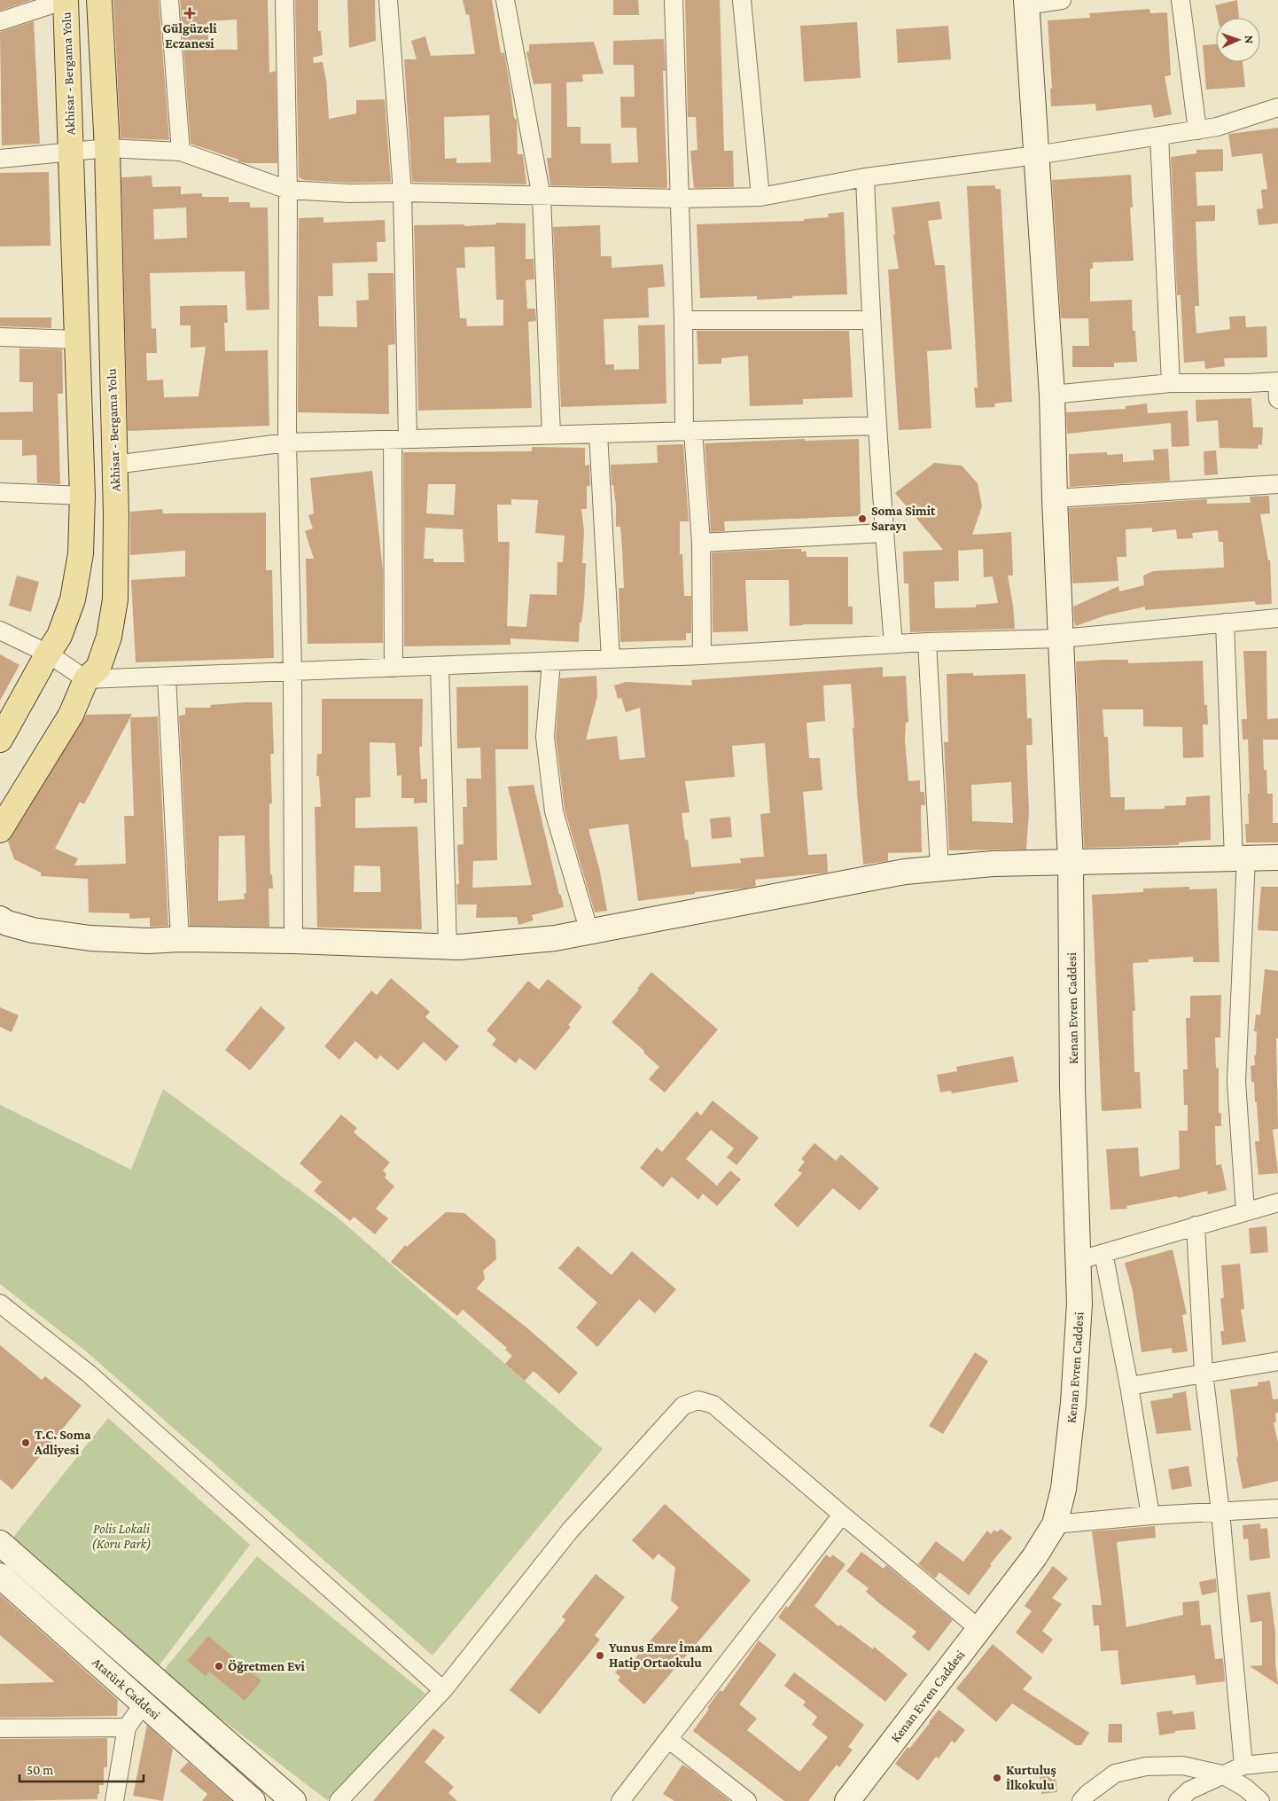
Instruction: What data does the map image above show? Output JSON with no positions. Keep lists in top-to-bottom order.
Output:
{
  "streets": {
    "main road": ["Akhisar - Bergama Yolu"],
    "street": ["Kenan Evren Caddesi", "Atatürk Caddesi"]
  },
  "parks": ["Polis Lokali (Koru Park)"],
  "places": {
    "health": ["Gülgüzeli Eczanesi"],
    "other": [
      "Soma Simit Sarayı",
      "T.C. Soma Adliyesi",
      "Yunus Emre İmam Hatip Ortaokulu",
      "Öğretmen Evi",
      "Kurtuluş İlkokulu"
    ]
  },
  "scale_bar": "50 m",
  "north": "right"
}
